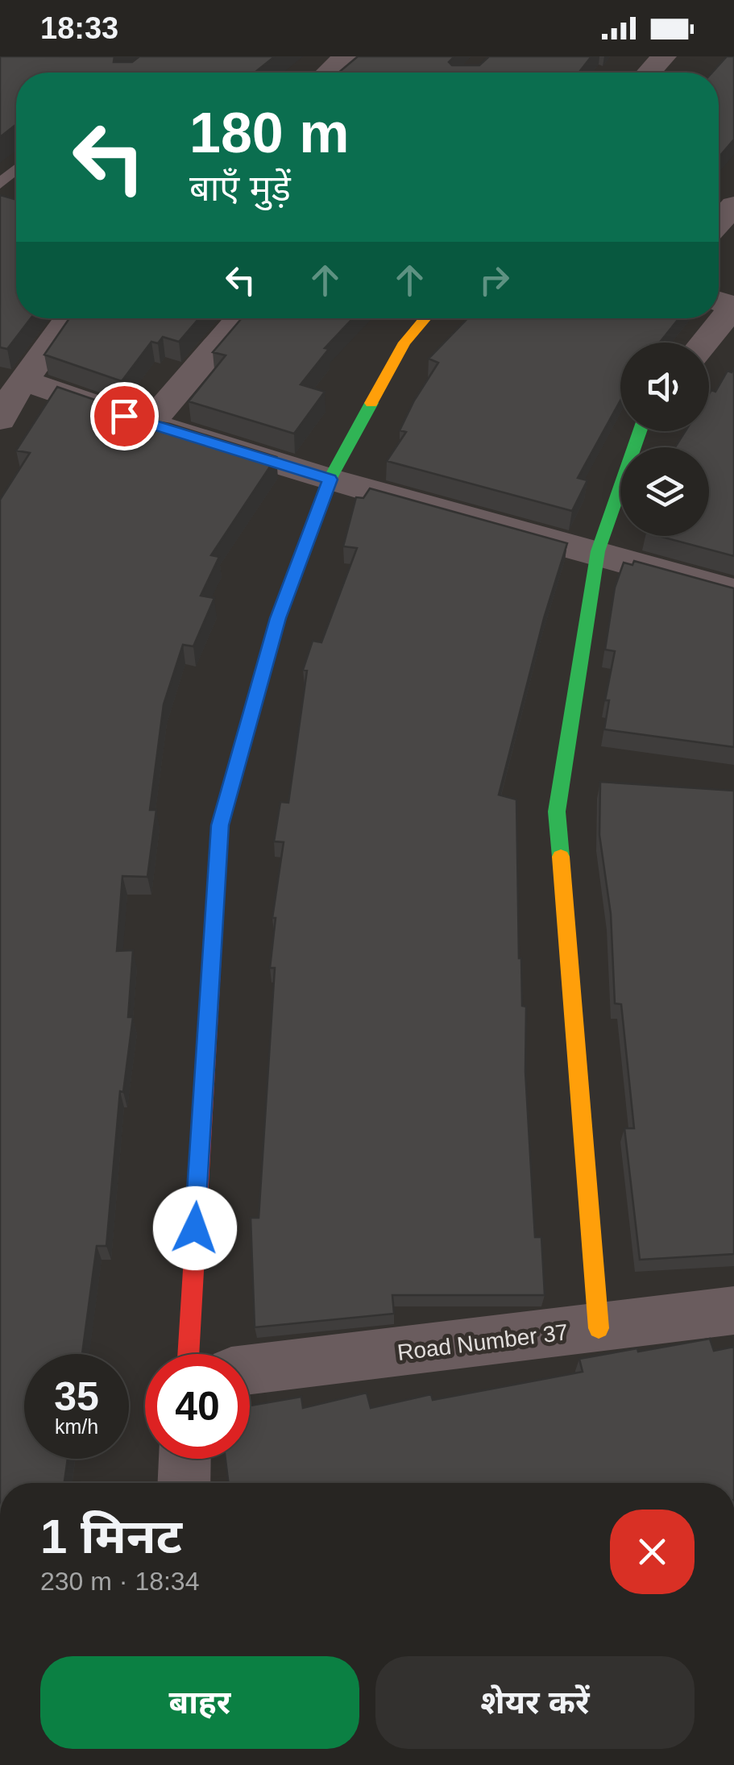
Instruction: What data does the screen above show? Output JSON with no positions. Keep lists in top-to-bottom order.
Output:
{
  "streets": {
    "street": ["Road Number 37"]
  },
  "page": {
    "status": "18:33",
    "turn": ["180 m", "बाएँ मुड़ें"],
    "speed": "35 km/h",
    "limit": "40",
    "heading": ["1 मिनट", "230 m · 18:34"],
    "buttons": ["बाहर", "शेयर करें"]
  }
}
